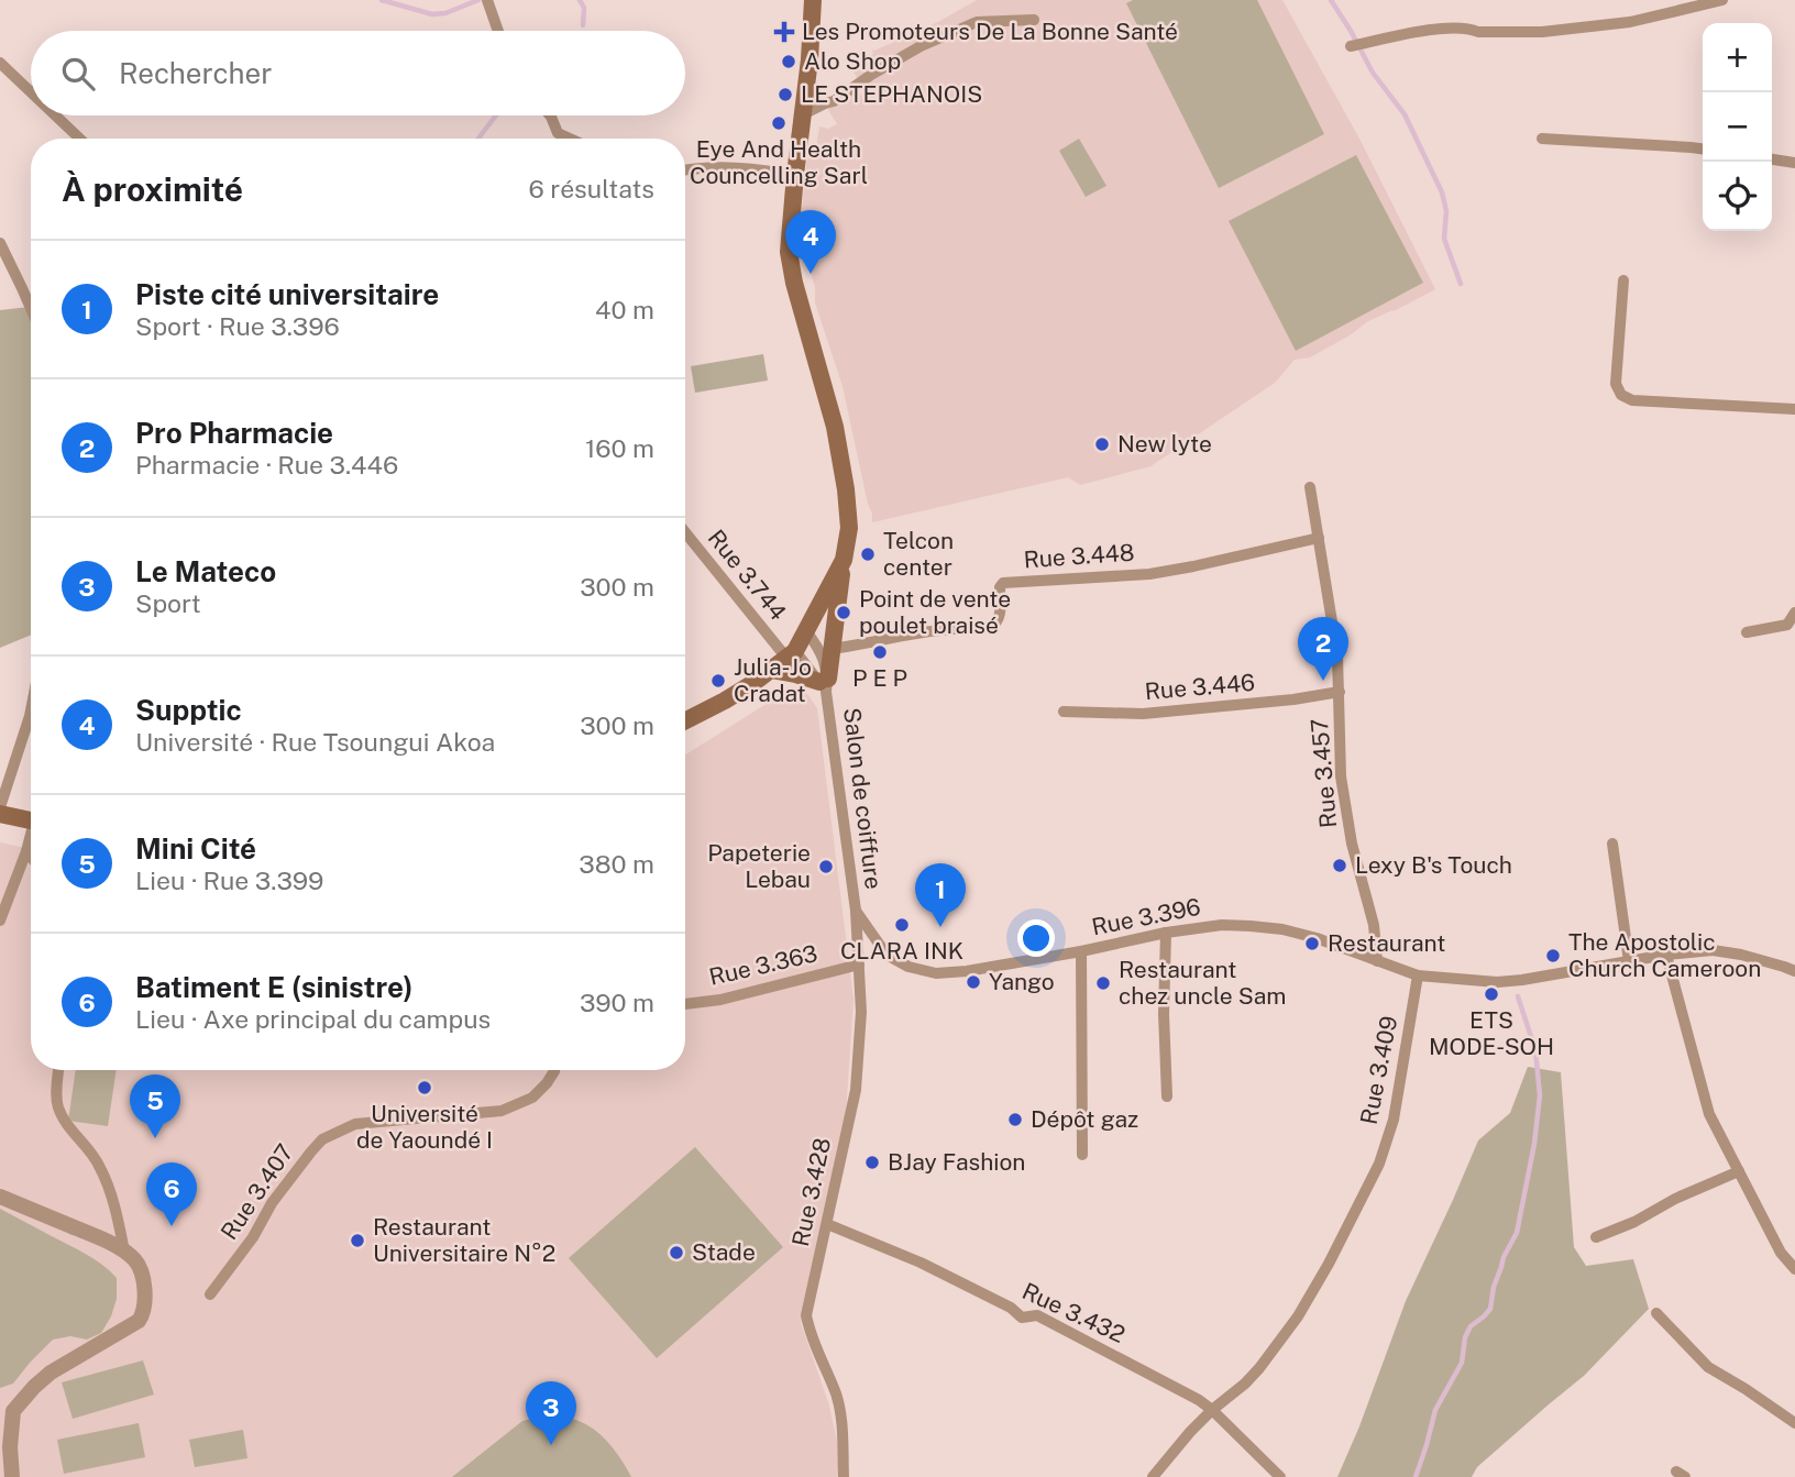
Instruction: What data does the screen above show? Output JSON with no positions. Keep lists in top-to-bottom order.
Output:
{
  "streets": {
    "street": [
      "Rue 3.448",
      "Rue 3.744",
      "Rue 3.446",
      "Rue 3.457",
      "Salon de coiffure",
      "Rue 3.396",
      "Rue 3.363",
      "Rue 3.409",
      "Rue 3.407",
      "Rue 3.428",
      "Rue 3.432"
    ]
  },
  "crossings": [
    ["Rue 3.448", "Rue 3.457"],
    ["Rue 3.744", "Salon de coiffure"],
    ["Rue 3.446", "Rue 3.457"],
    ["Rue 3.457", "Rue 3.396"],
    ["Salon de coiffure", "Rue 3.396"],
    ["Salon de coiffure", "Rue 3.428"],
    ["Rue 3.396", "Rue 3.409"],
    ["Rue 3.396", "Rue 3.428"],
    ["Rue 3.363", "Rue 3.428"],
    ["Rue 3.409", "Rue 3.432"],
    ["Rue 3.428", "Rue 3.432"]
  ],
  "places": {
    "health": ["Les Promoteurs De La Bonne Santé"],
    "other": [
      "Alo Shop",
      "LE STEPHANOIS",
      "Eye And Health Councelling Sarl",
      "New lyte",
      "Telcon center",
      "Point de vente poulet braisé",
      "P E P",
      "Julia-Jo Cradat",
      "Lexy B's Touch",
      "Papeterie Lebau",
      "CLARA INK",
      "Restaurant",
      "The Apostolic Church Cameroon",
      "Yango",
      "Restaurant chez uncle Sam",
      "ETS MODE-SOH",
      "Université de Yaoundé I",
      "Dépôt gaz",
      "BJay Fashion",
      "Restaurant Universitaire N°2",
      "Stade"
    ]
  },
  "page": {
    "map_buttons": ["+", "−"],
    "search": "Rechercher",
    "heading": ["À proximité", "6 résultats"],
    "pins": [
      "4",
      "2",
      "1",
      "5",
      "6",
      "3"
    ],
    "list": [
      {
        "mark": "1",
        "name": "Piste cité universitaire",
        "note": "Sport · Rue 3.396",
        "value": "40 m"
      },
      {
        "mark": "2",
        "name": "Pro Pharmacie",
        "note": "Pharmacie · Rue 3.446",
        "value": "160 m"
      },
      {
        "mark": "3",
        "name": "Le Mateco",
        "note": "Sport",
        "value": "300 m"
      },
      {
        "mark": "4",
        "name": "Supptic",
        "note": "Université · Rue Tsoungui Akoa",
        "value": "300 m"
      },
      {
        "mark": "5",
        "name": "Mini Cité",
        "note": "Lieu · Rue 3.399",
        "value": "380 m"
      },
      {
        "mark": "6",
        "name": "Batiment E (sinistre)",
        "note": "Lieu · Axe principal du campus",
        "value": "390 m"
      }
    ]
  }
}
